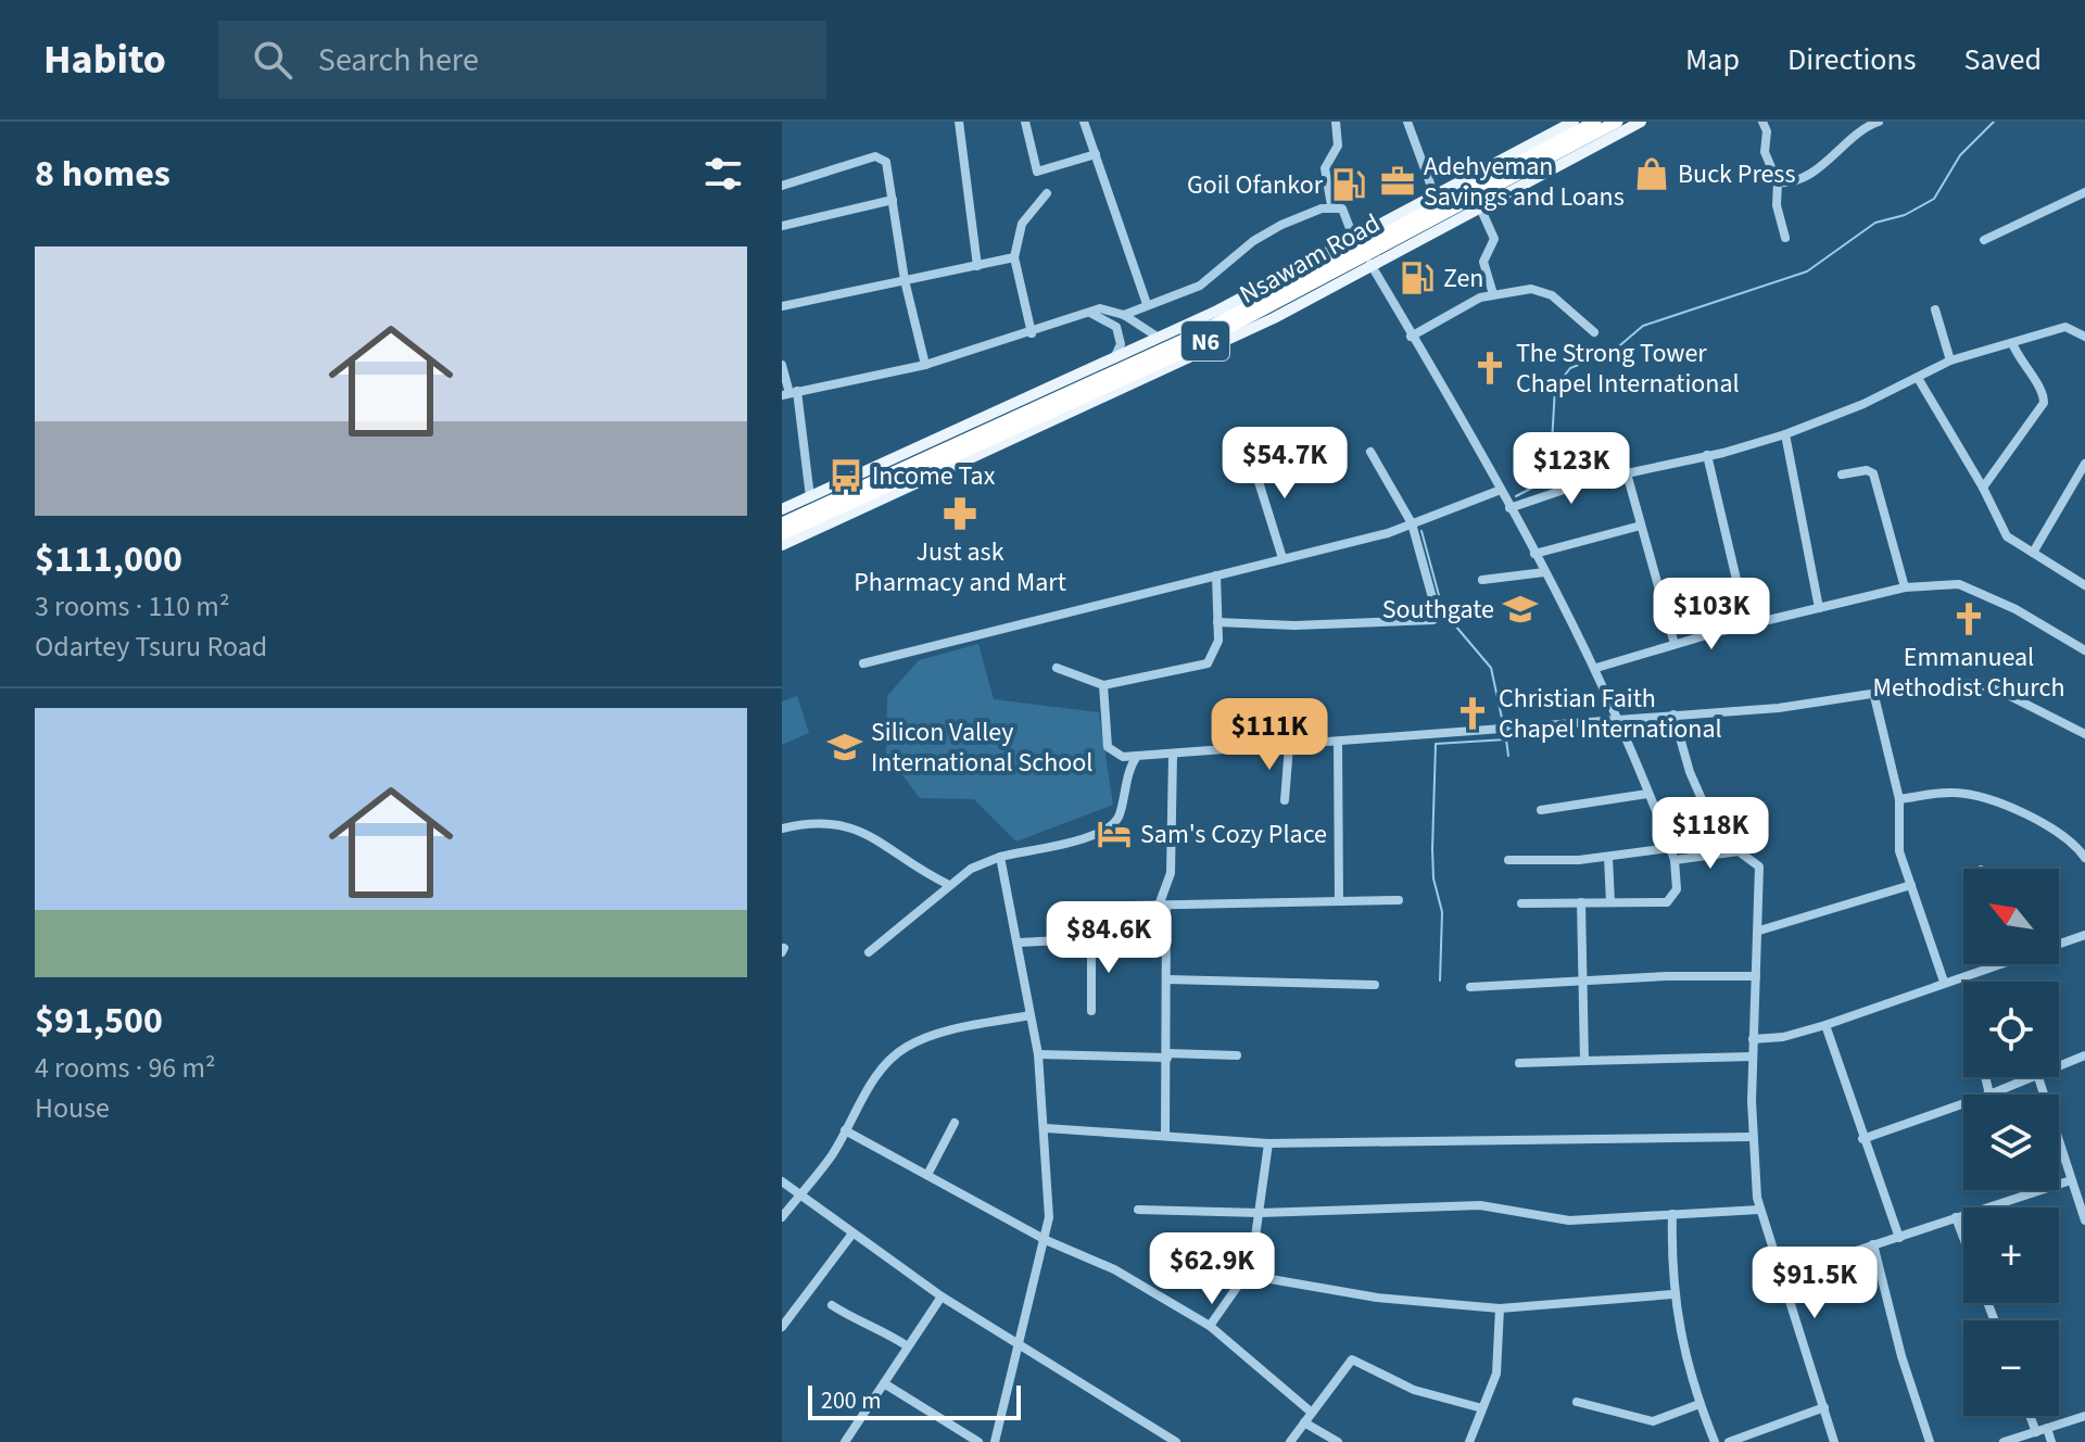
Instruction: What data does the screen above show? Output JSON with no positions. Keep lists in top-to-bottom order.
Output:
{
  "streets": {
    "highway": ["Nsawam Road", "N6"]
  },
  "places": {
    "shop": ["Buck Press"],
    "office": ["Adehyeman Savings and Loans"],
    "fuel station": ["Goil Ofankor", "Zen"],
    "church": ["The Strong Tower Chapel International", "Emmanueal Methodist Church", "Christian Faith Chapel International"],
    "bus stop": ["Income Tax"],
    "pharmacy": ["Just ask Pharmacy and Mart"],
    "school or university": ["Southgate", "Silicon Valley International School"],
    "hotel": ["Sam's Cozy Place"]
  },
  "scale_bar": "200 m",
  "north": "top left",
  "page": {
    "header": "Habito",
    "search": "Search here",
    "nav": ["Map", "Directions", "Saved"],
    "heading": "8 homes",
    "list": [
      {
        "name": "$111,000",
        "note": "3 rooms · 110 m² · Odartey Tsuru Road"
      },
      {
        "name": "$91,500",
        "note": "4 rooms · 96 m² · House"
      }
    ],
    "price": [
      "$54.7K",
      "$123K",
      "$103K",
      "$111K",
      "$118K",
      "$84.6K",
      "$62.9K",
      "$91.5K"
    ],
    "map_buttons": ["+", "−"],
    "scale": "200 m"
  }
}
